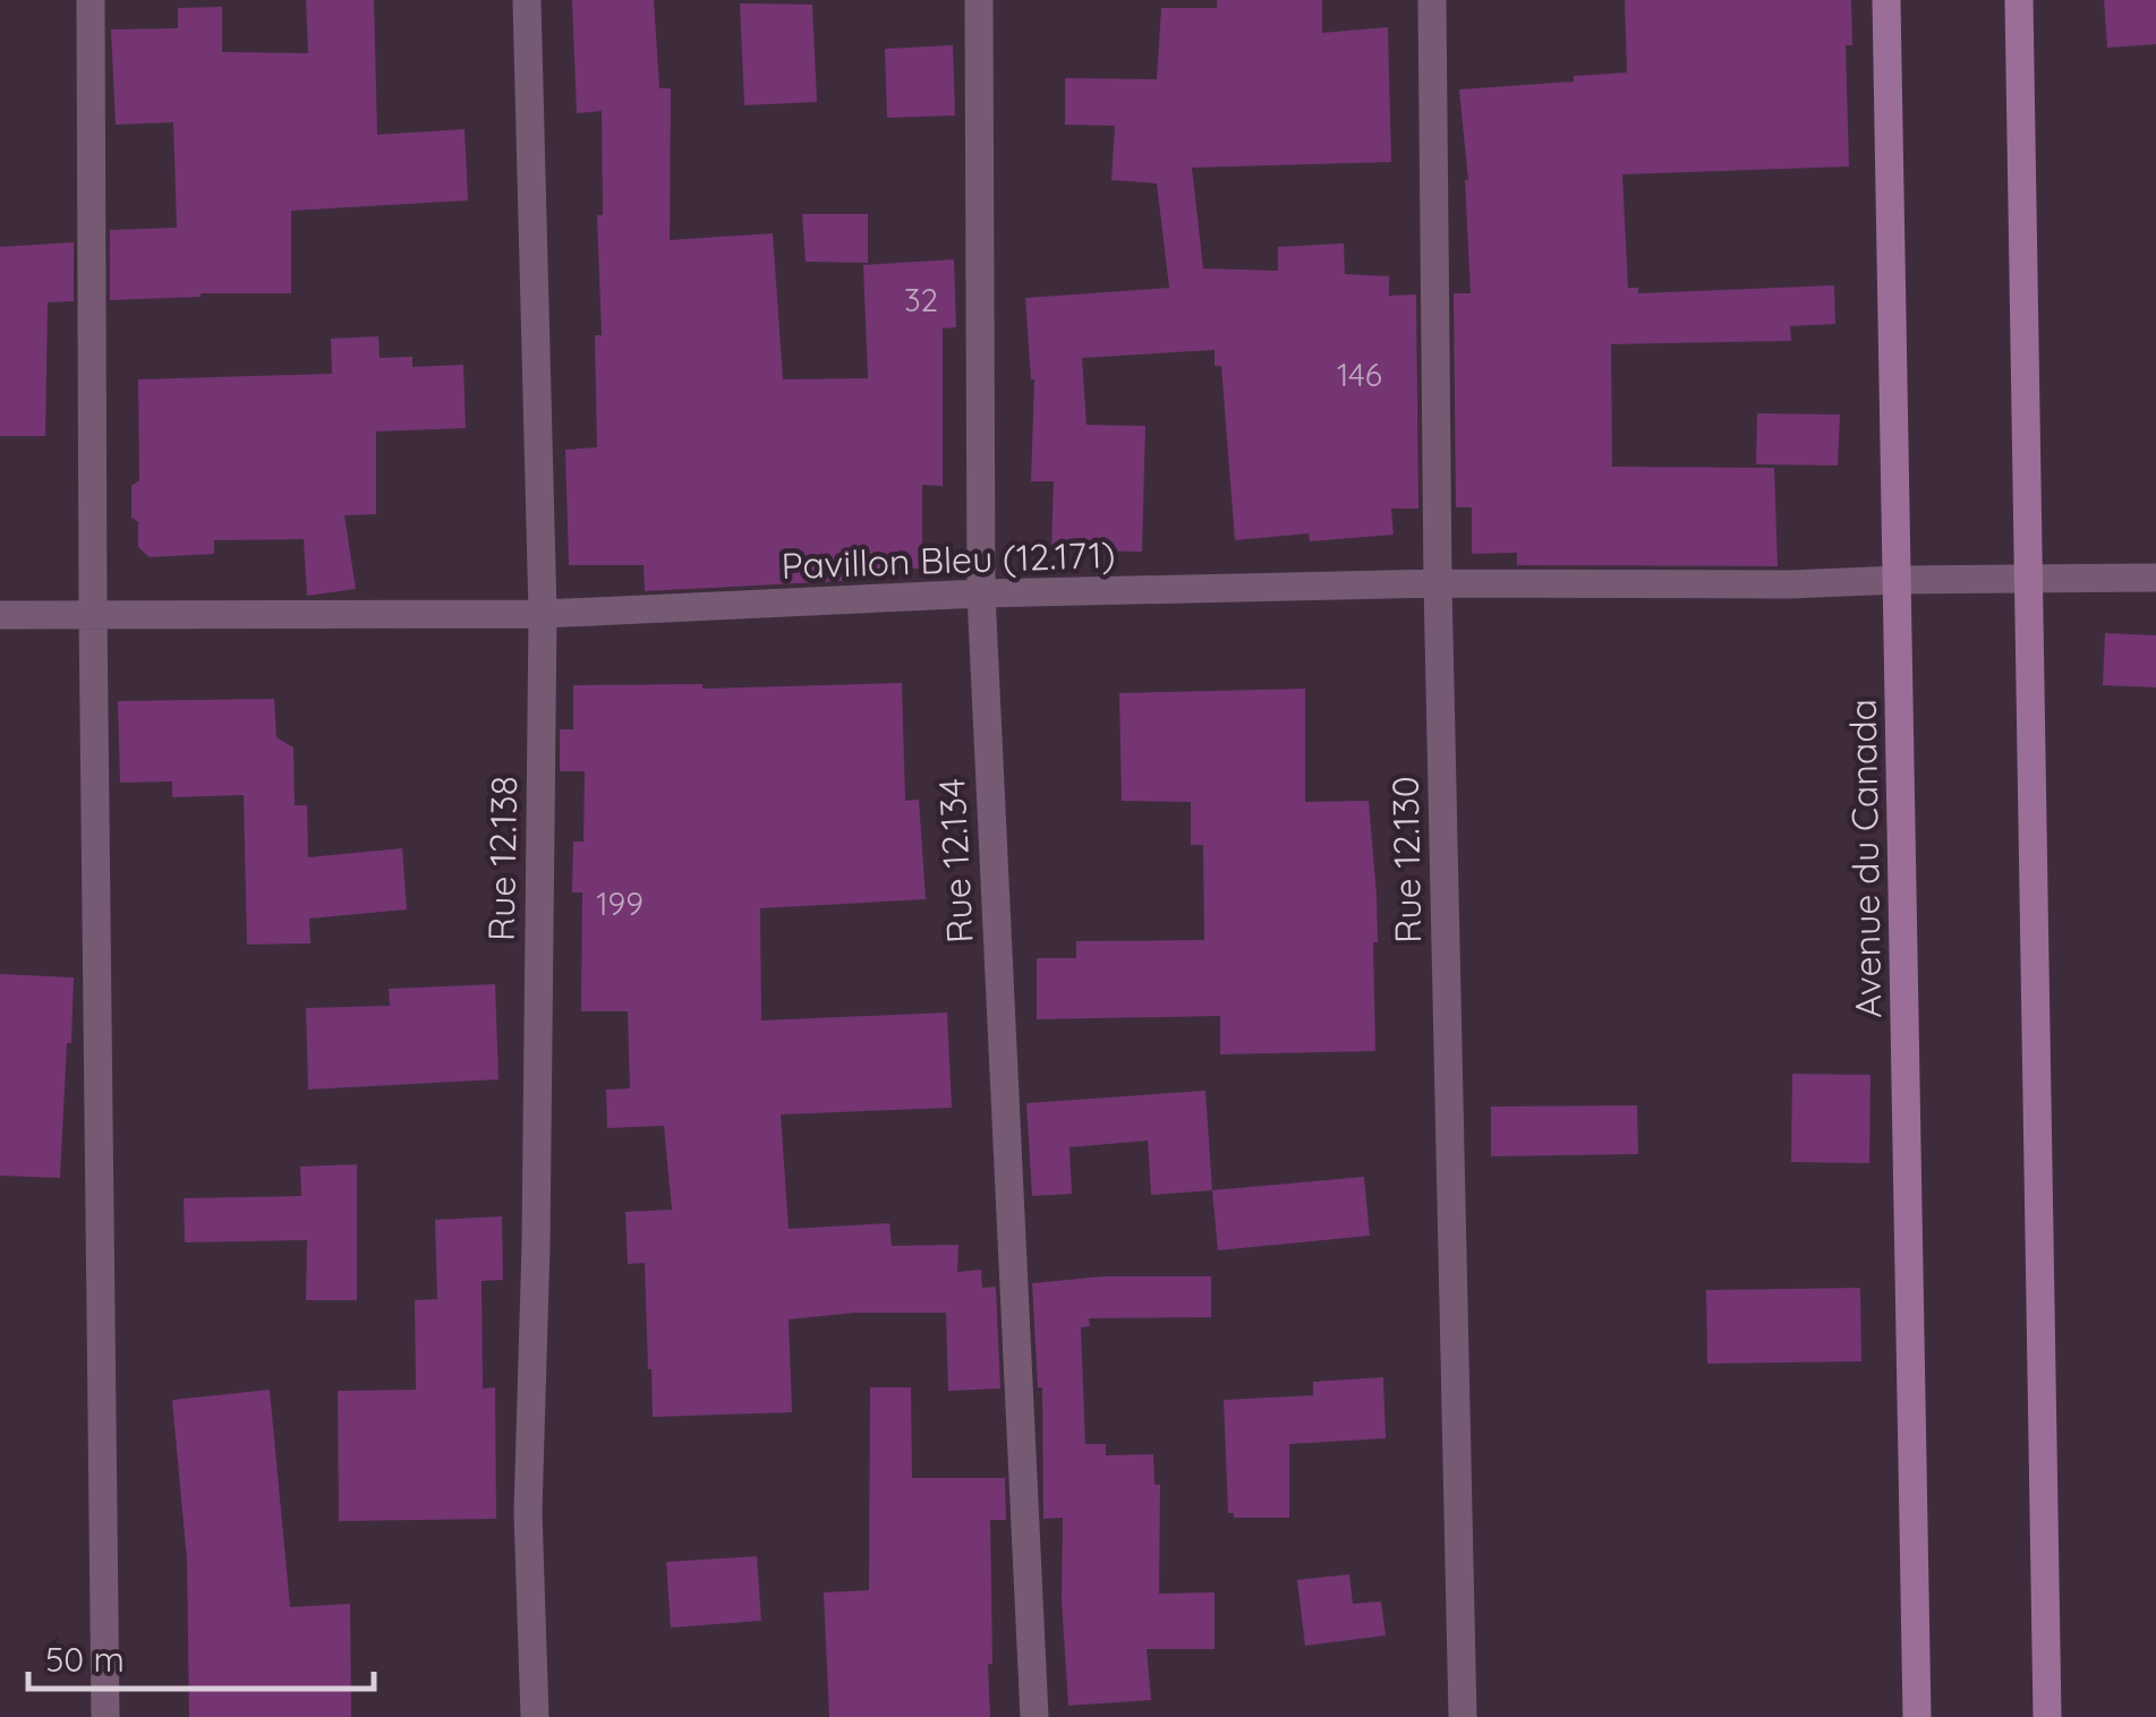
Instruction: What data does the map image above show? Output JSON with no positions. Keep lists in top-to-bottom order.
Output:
{
  "streets": {
    "main road": ["Avenue du Canada"],
    "street": [
      "Pavillon Bleu (12.171)",
      "Rue 12.138",
      "Rue 12.130",
      "Rue 12.134"
    ]
  },
  "crossings": [
    ["Pavillon Bleu (12.171)", "Rue 12.138"],
    ["Pavillon Bleu (12.171)", "Avenue du Canada"],
    ["Pavillon Bleu (12.171)", "Rue 12.130"],
    ["Pavillon Bleu (12.171)", "Rue 12.134"]
  ],
  "house_numbers": ["32", "146", "199"],
  "scale_bar": "50 m"
}
